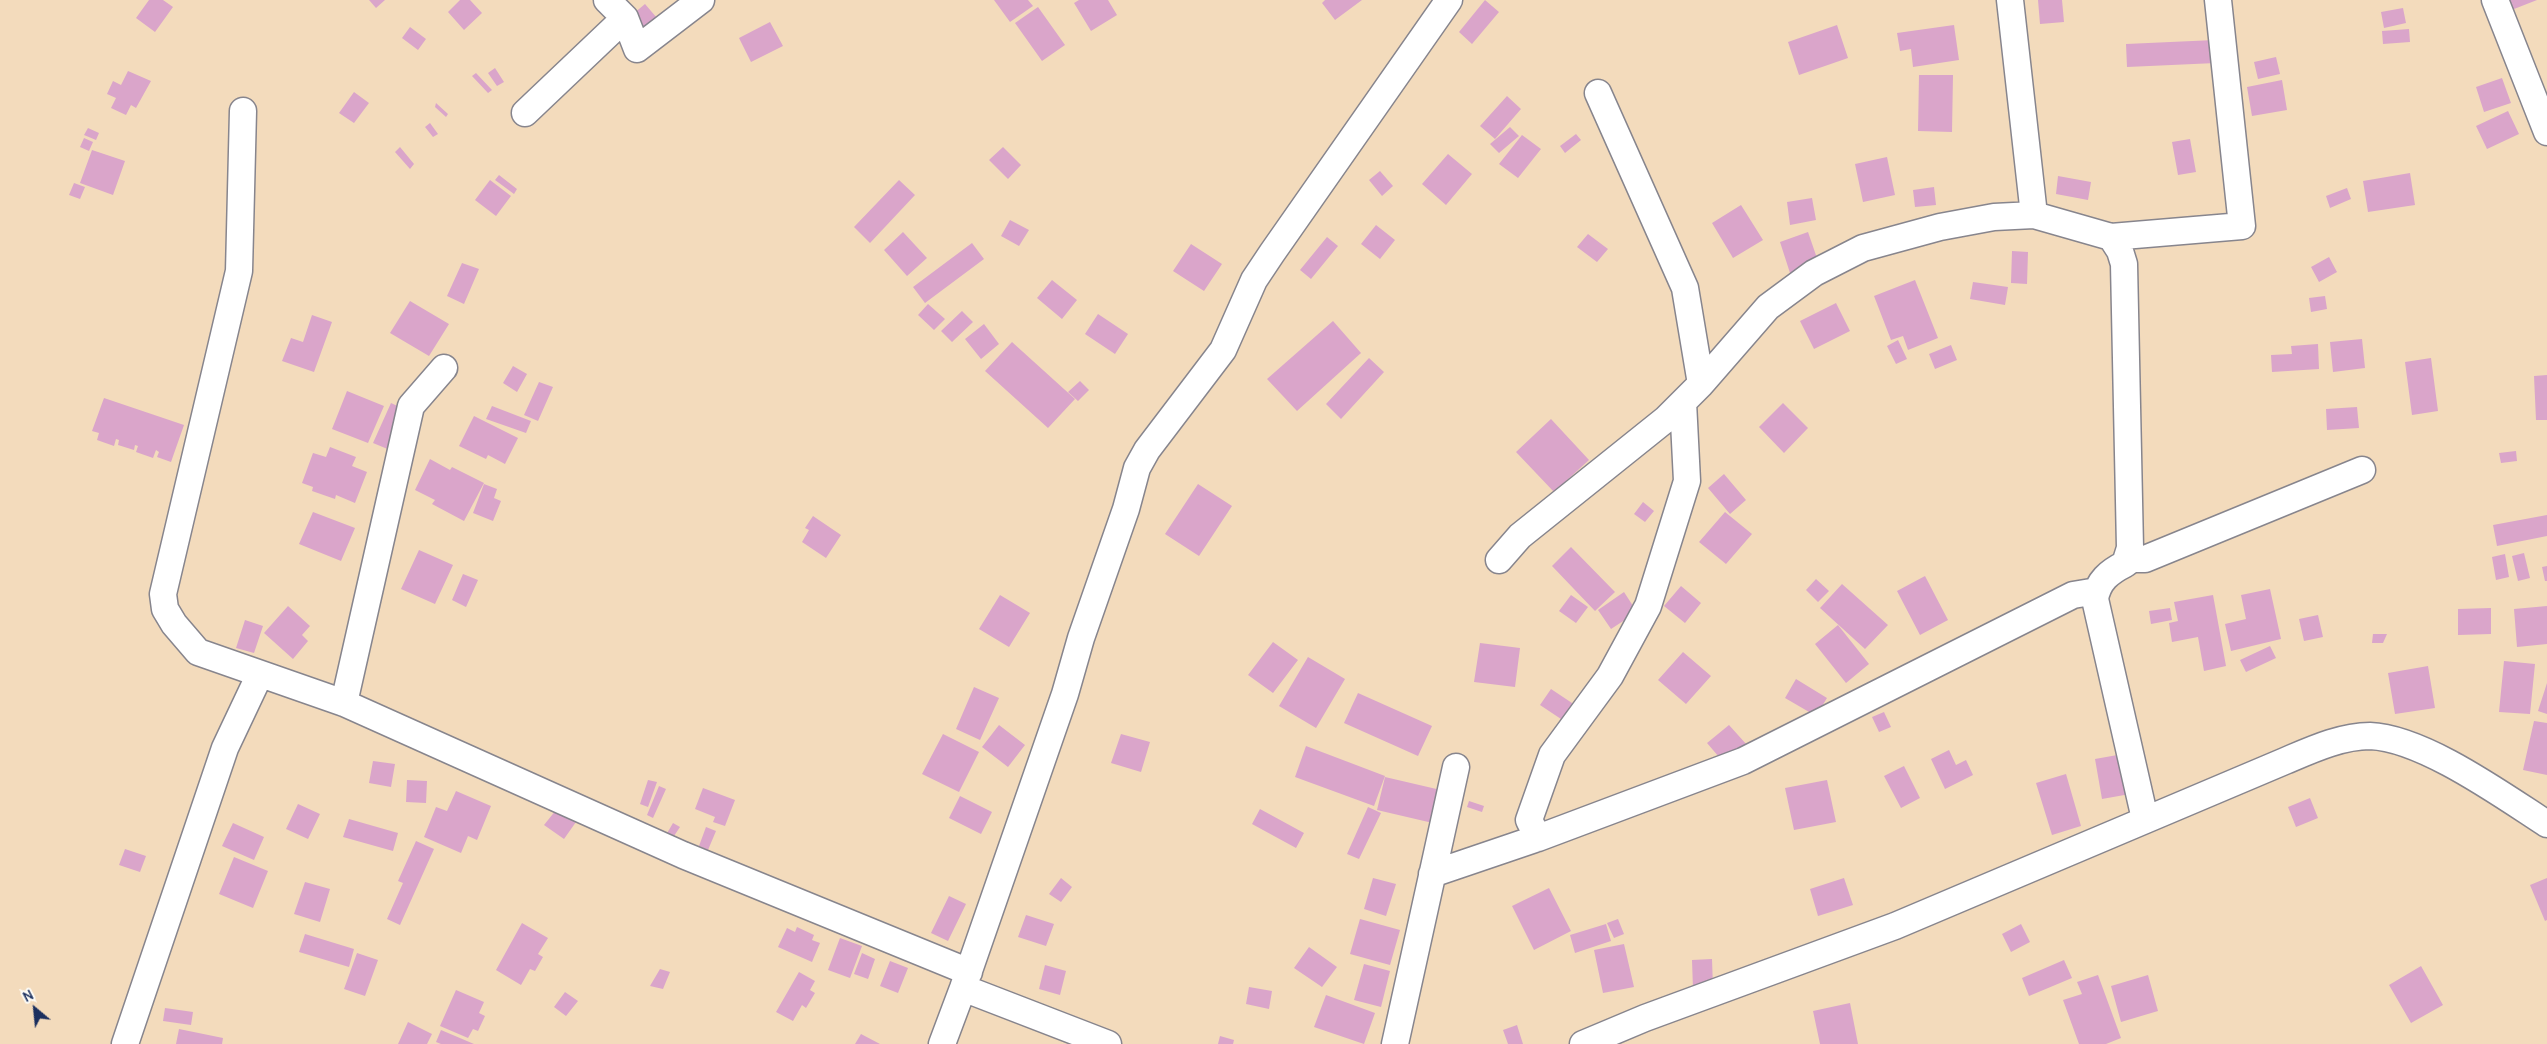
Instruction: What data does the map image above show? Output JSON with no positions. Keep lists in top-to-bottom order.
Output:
{
  "north": "top left"
}
